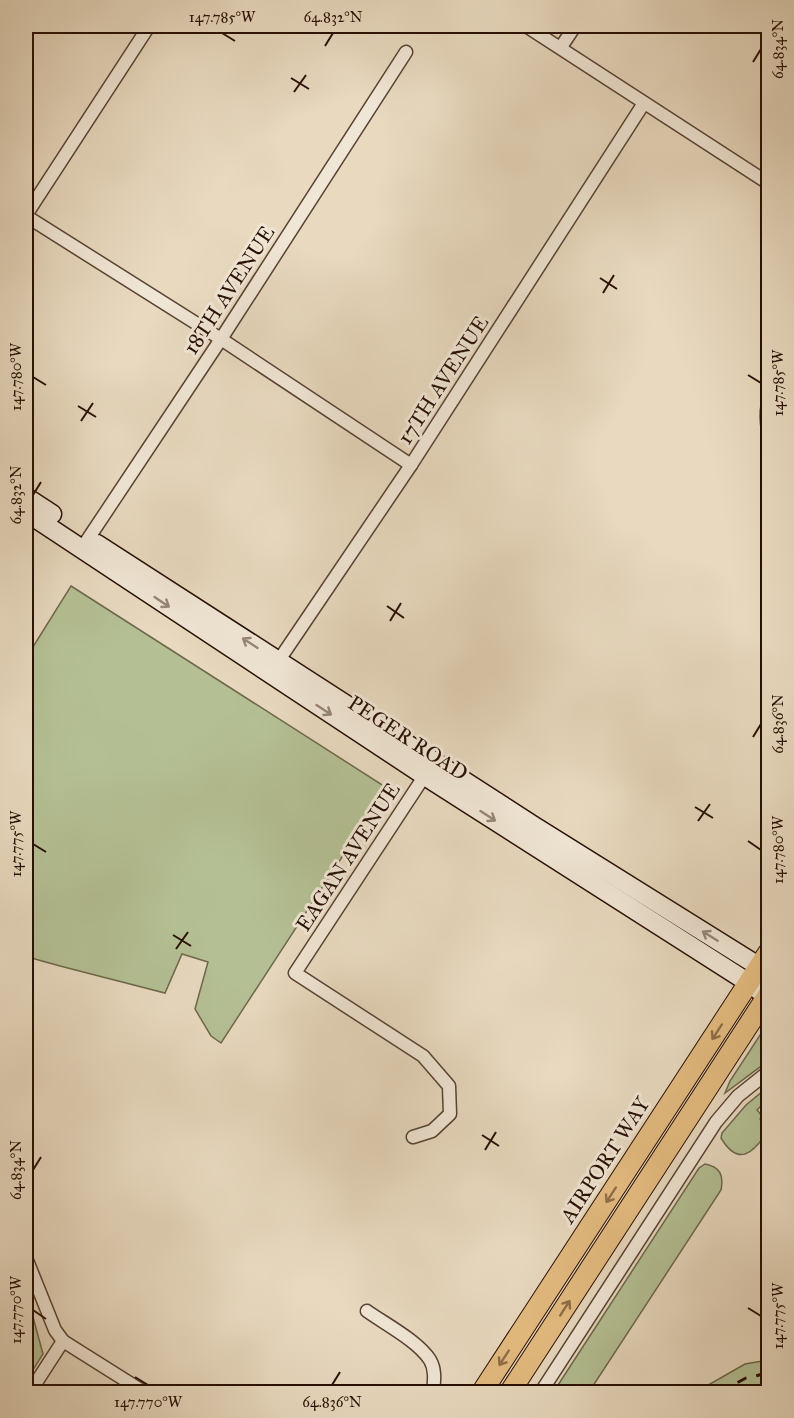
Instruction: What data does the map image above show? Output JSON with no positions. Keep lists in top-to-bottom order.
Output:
{
  "streets": {
    "main road": ["PEGER ROAD", "AIRPORT WAY"],
    "street": ["18TH AVENUE", "17TH AVENUE", "EAGAN AVENUE"]
  },
  "crossings": [
    ["18TH AVENUE", "PEGER ROAD"],
    ["17TH AVENUE", "PEGER ROAD"],
    ["PEGER ROAD", "EAGAN AVENUE"],
    ["PEGER ROAD", "AIRPORT WAY"]
  ],
  "coordinates": [
    "147.785°W",
    "64.832°N",
    "64.834°N",
    "147.780°W",
    "64.836°N",
    "147.775°W",
    "147.770°W"
  ]
}
